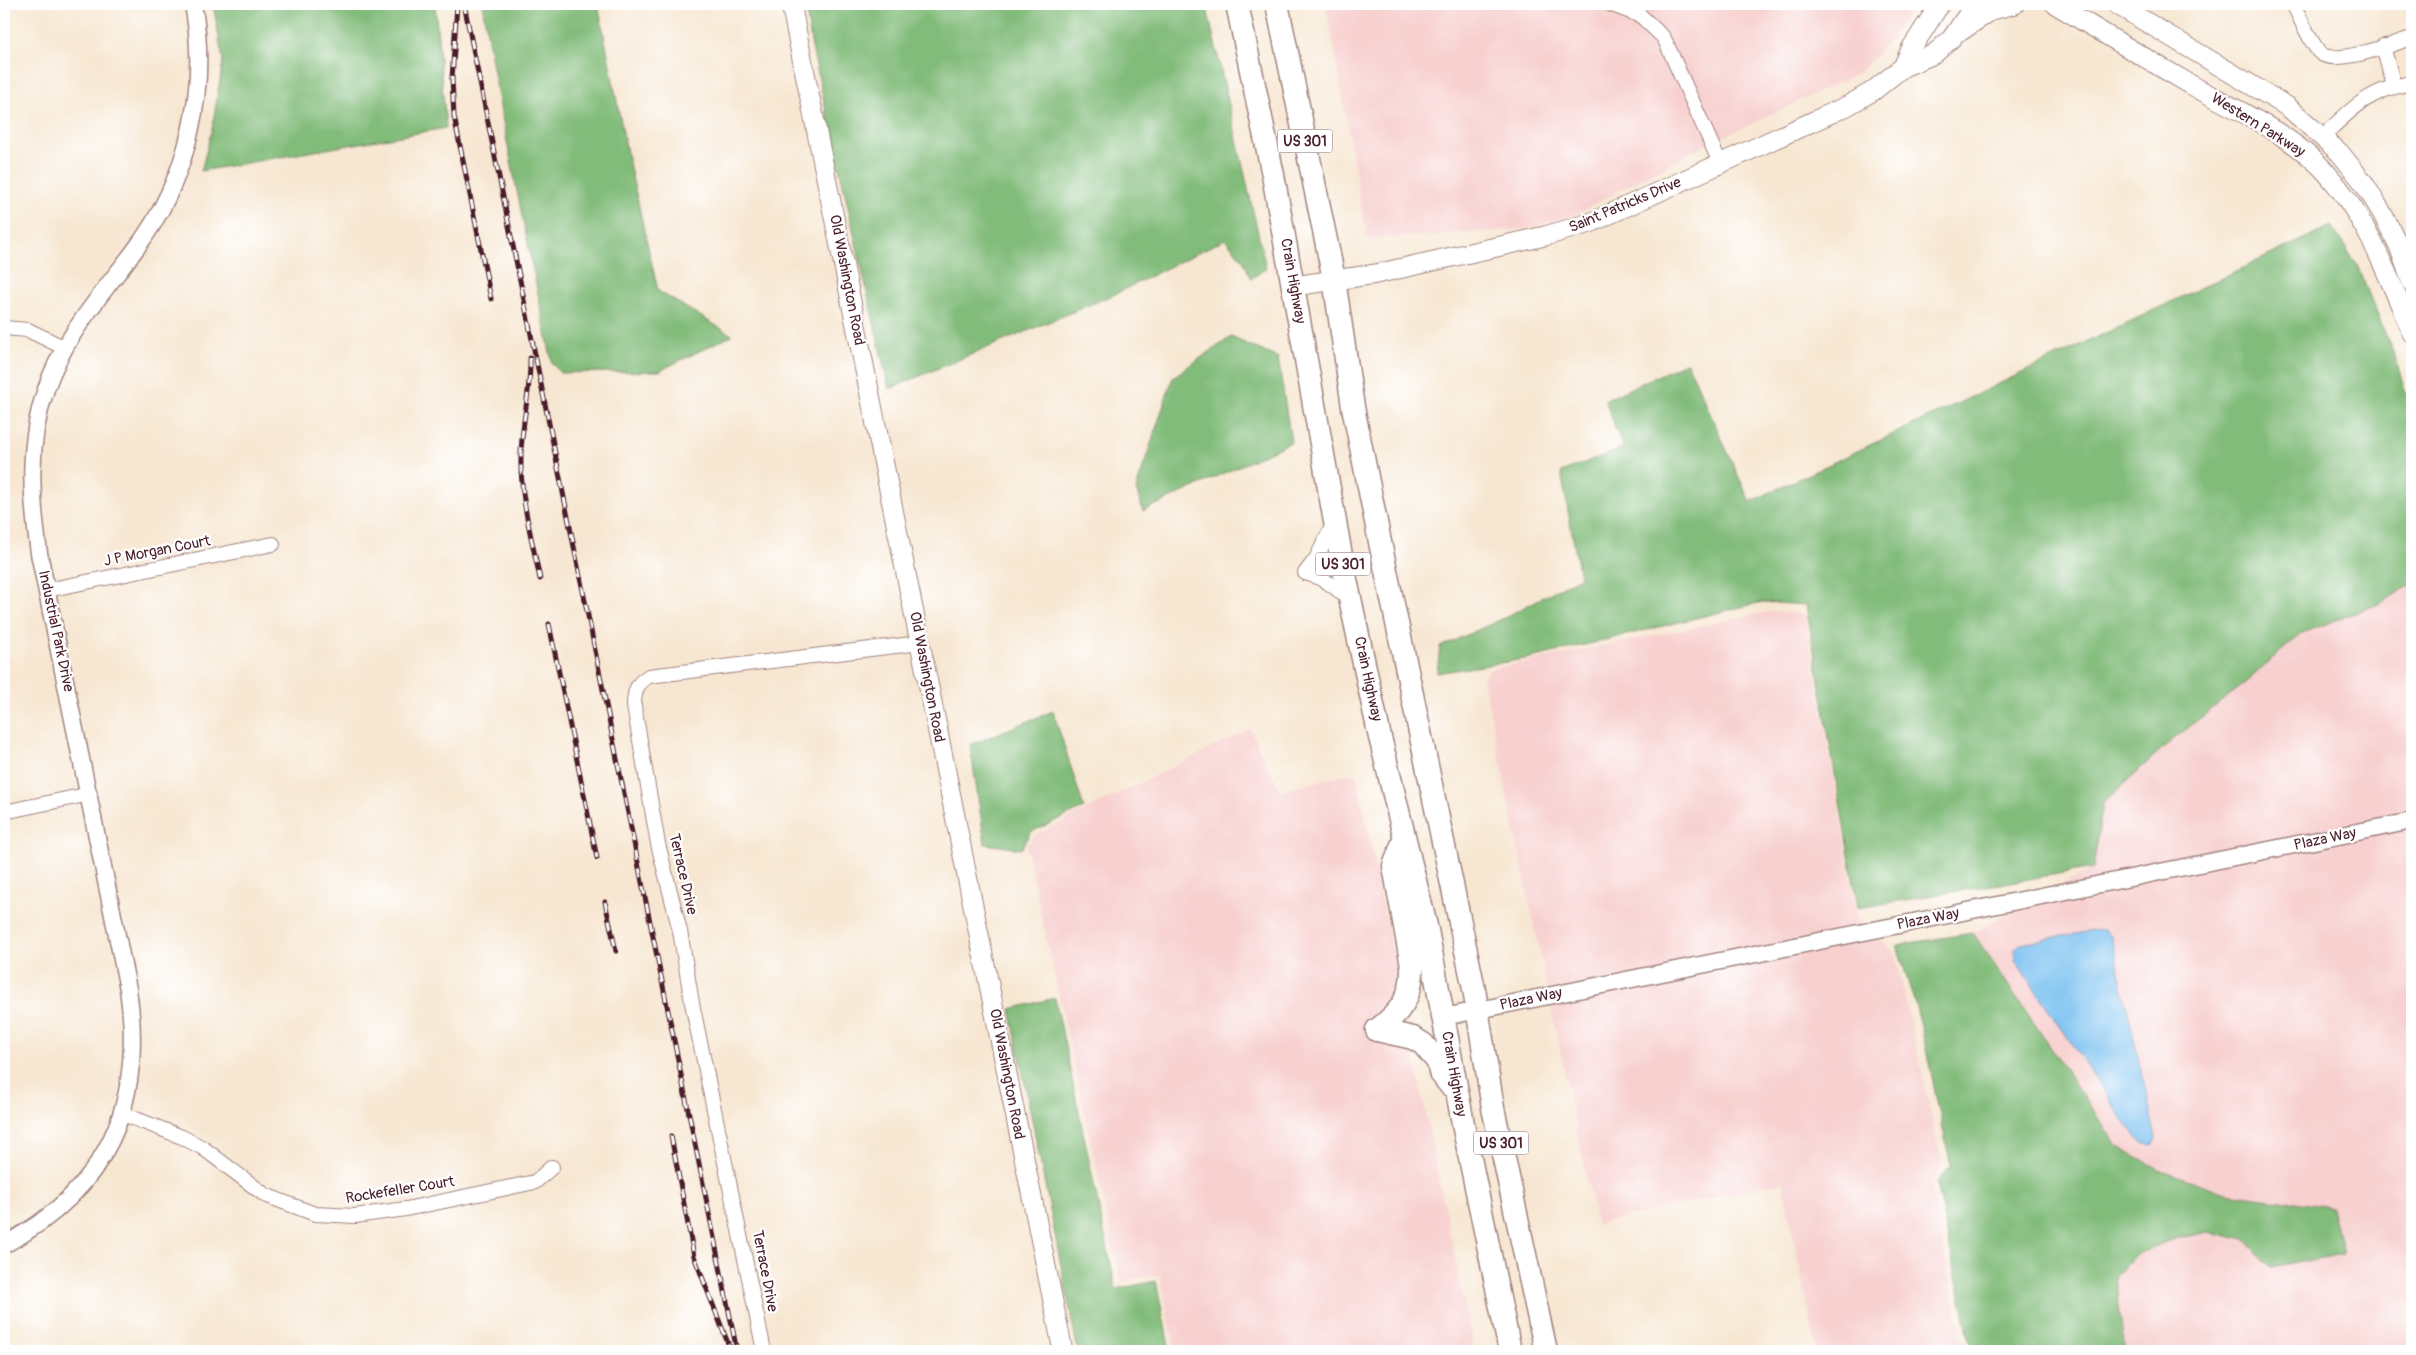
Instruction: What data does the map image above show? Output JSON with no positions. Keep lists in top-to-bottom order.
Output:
{
  "streets": {
    "highway": ["US 301", "Crain Highway"],
    "main road": ["Western Parkway", "Saint Patricks Drive", "Old Washington Road"],
    "street": [
      "J P Morgan Court",
      "Industrial Park Drive",
      "Plaza Way",
      "Terrace Drive",
      "Rockefeller Court"
    ]
  },
  "crossings": [
    ["US 301", "Saint Patricks Drive"],
    ["US 301", "Plaza Way"],
    ["Saint Patricks Drive", "Crain Highway"],
    ["Old Washington Road", "Terrace Drive"],
    ["Crain Highway", "Plaza Way"],
    ["J P Morgan Court", "Industrial Park Drive"],
    ["Industrial Park Drive", "Rockefeller Court"]
  ]
}
